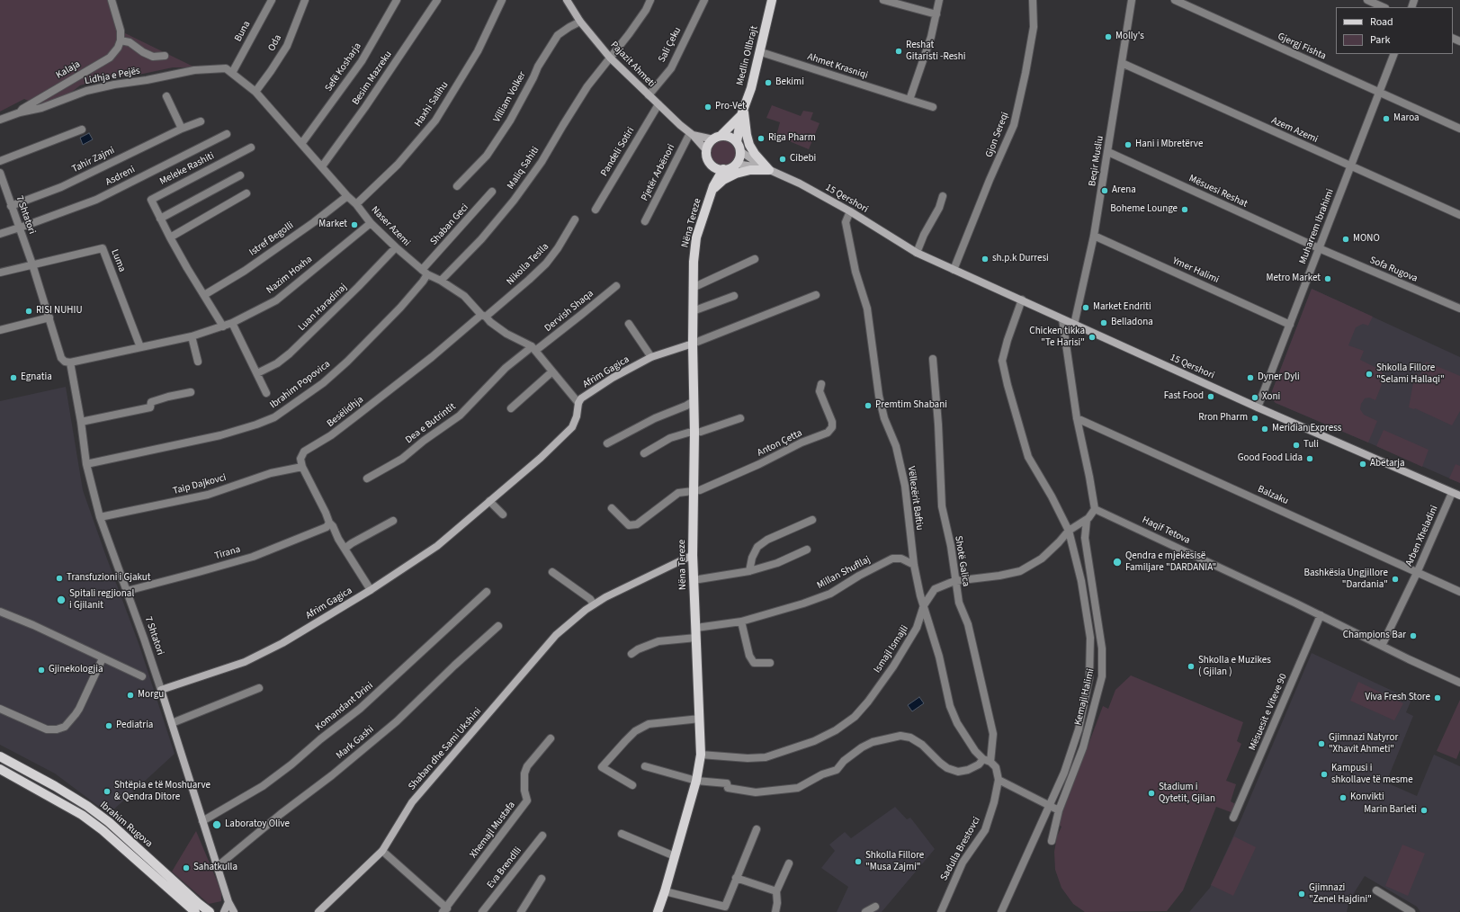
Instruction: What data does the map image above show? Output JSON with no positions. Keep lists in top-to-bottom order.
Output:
{
  "streets": {
    "main road": ["Medlin Ollbrajt", "Nëna Tereze", "Ibrahim Rugova"],
    "street": [
      "Buna",
      "Oda",
      "Sali Çeku",
      "Gjergj Fishta",
      "Pajazit Ahmeti",
      "Ahmet Krasniqi",
      "Sefë Kosharja",
      "Kalaja",
      "Lidhja e Pejës",
      "Besim Mazreku",
      "Villiam Volker",
      "Haxhi Salihu",
      "Azem Azemi",
      "Gjon Sereqi",
      "Pandeli Sotiri",
      "Tahir Zajmi",
      "Beqir Musliu",
      "Maliq Sahiti",
      "Meleke Rashiti",
      "Pjetër Arbënori",
      "Asdreni",
      "Mësuesi Reshat",
      "15 Qershori",
      "7 Shtatori",
      "Shaban Geci",
      "Naser Azemi",
      "Muharrem Ibrahimi",
      "Istref Begolli",
      "Luma",
      "Nikolla Teslla",
      "Sofa Rugova",
      "Ymer Halimi",
      "Nazim Hoxha",
      "Luan Haradinaj",
      "Dervish Shaqa",
      "Afrim Gagica",
      "Ibrahim Popovica",
      "Besëlidhja",
      "Dea e Butrintit",
      "Anton Çetta",
      "Taip Dajkovci",
      "Balzaku",
      "Vëllezërit Baftiu",
      "Haqif Tetova",
      "Arben Xheladini",
      "Tirana",
      "Shotë Galica",
      "Millan Shufllaj",
      "Ismajl Ismajli",
      "Kemajl Halimi",
      "Komandant Drini",
      "Mësuesit e Viteve 90",
      "Mark Gashi",
      "Shaban dhe Sami Ukshini",
      "Xhemajl Mustafa",
      "Sadulla Brestovci",
      "Eva Brendlli"
    ]
  },
  "crossings": [
    ["Buna", "Lidhja e Pejës"],
    ["Buna", "Naser Azemi"],
    ["Oda", "Naser Azemi"],
    ["Sali Çeku", "Pajazit Ahmeti"],
    ["Gjergj Fishta", "Muharrem Ibrahimi"],
    ["Medlin Ollbrajt", "Pajazit Ahmeti"],
    ["Medlin Ollbrajt", "Ahmet Krasniqi"],
    ["Medlin Ollbrajt", "15 Qershori"],
    ["Medlin Ollbrajt", "Nëna Tereze"],
    ["Pajazit Ahmeti", "Villiam Volker"],
    ["Pajazit Ahmeti", "Pandeli Sotiri"],
    ["Pajazit Ahmeti", "Maliq Sahiti"],
    ["Pajazit Ahmeti", "Pjetër Arbënori"],
    ["Pajazit Ahmeti", "15 Qershori"],
    ["Pajazit Ahmeti", "Nëna Tereze"],
    ["Sefë Kosharja", "Naser Azemi"],
    ["Kalaja", "Lidhja e Pejës"],
    ["Lidhja e Pejës", "Naser Azemi"],
    ["Besim Mazreku", "Naser Azemi"],
    ["Haxhi Salihu", "Naser Azemi"],
    ["Azem Azemi", "Beqir Musliu"],
    ["Azem Azemi", "Muharrem Ibrahimi"],
    ["Gjon Sereqi", "15 Qershori"],
    ["Tahir Zajmi", "7 Shtatori"],
    ["Beqir Musliu", "Mësuesi Reshat"],
    ["Beqir Musliu", "15 Qershori"],
    ["Beqir Musliu", "Ymer Halimi"],
    ["Maliq Sahiti", "Naser Azemi"],
    ["Meleke Rashiti", "Istref Begolli"],
    ["Meleke Rashiti", "Nazim Hoxha"],
    ["Asdreni", "7 Shtatori"],
    ["Mësuesi Reshat", "Muharrem Ibrahimi"],
    ["Mësuesi Reshat", "Sofa Rugova"],
    ["15 Qershori", "Nëna Tereze"],
    ["15 Qershori", "Muharrem Ibrahimi"],
    ["15 Qershori", "Vëllezërit Baftiu"],
    ["15 Qershori", "Arben Xheladini"],
    ["7 Shtatori", "Luma"],
    ["7 Shtatori", "Nazim Hoxha"],
    ["7 Shtatori", "Afrim Gagica"],
    ["7 Shtatori", "Ibrahim Popovica"],
    ["7 Shtatori", "Taip Dajkovci"],
    ["7 Shtatori", "Tirana"],
    ["7 Shtatori", "Komandant Drini"],
    ["7 Shtatori", "Mark Gashi"],
    ["Nëna Tereze", "Afrim Gagica"],
    ["Nëna Tereze", "Anton Çetta"],
    ["Nëna Tereze", "Millan Shufllaj"],
    ["Nëna Tereze", "Ismajl Ismajli"],
    ["Nëna Tereze", "Shaban dhe Sami Ukshini"],
    ["Shaban Geci", "Naser Azemi"],
    ["Shaban Geci", "Ibrahim Popovica"],
    ["Naser Azemi", "Istref Begolli"],
    ["Naser Azemi", "Nikolla Teslla"],
    ["Naser Azemi", "Nazim Hoxha"],
    ["Naser Azemi", "Luan Haradinaj"],
    ["Naser Azemi", "Dervish Shaqa"],
    ["Naser Azemi", "Afrim Gagica"],
    ["Naser Azemi", "Ibrahim Popovica"],
    ["Naser Azemi", "Besëlidhja"],
    ["Naser Azemi", "Dea e Butrintit"],
    ["Muharrem Ibrahimi", "Sofa Rugova"],
    ["Muharrem Ibrahimi", "Ymer Halimi"],
    ["Luma", "Nazim Hoxha"],
    ["Nikolla Teslla", "Besëlidhja"],
    ["Dervish Shaqa", "Dea e Butrintit"],
    ["Besëlidhja", "Taip Dajkovci"],
    ["Balzaku", "Arben Xheladini"],
    ["Vëllezërit Baftiu", "Shotë Galica"],
    ["Vëllezërit Baftiu", "Millan Shufllaj"],
    ["Vëllezërit Baftiu", "Ismajl Ismajli"],
    ["Haqif Tetova", "Arben Xheladini"],
    ["Haqif Tetova", "Ismajl Ismajli"],
    ["Haqif Tetova", "Mësuesit e Viteve 90"],
    ["Shotë Galica", "Ismajl Ismajli"],
    ["Ismajl Ismajli", "Kemajl Halimi"]
  ],
  "places": [
    "Molly's",
    "Reshat Gitaristi -Reshi",
    "Bekimi",
    "Pro-Vet",
    "Maroa",
    "Riga Pharm",
    "Hani i Mbretërve",
    "Cibebi",
    "Arena",
    "Boheme Lounge",
    "Market",
    "MONO",
    "sh.p.k Durresi",
    "Metro Market",
    "Market Endriti",
    "RISI NUHIU",
    "Belladona",
    "Chicken tikka \"Te Harisi\"",
    "Shkolla Fillore \"Selami Hallaqi\"",
    "Egnatia",
    "Dyner Dyli",
    "Fast Food",
    "Xoni",
    "Premtim Shabani",
    "Rron Pharm",
    "Meridian Express",
    "Tuli",
    "Good Food Lida",
    "Abetarja",
    "Qendra e mjekësisë Familjare \"DARDANIA\"",
    "Transfuzioni i Gjakut",
    "Bashkësia Ungjillore \"Dardania\"",
    "Spitali regjional i Gjilanit",
    "Champions Bar",
    "Shkolla e Muzikes ( Gjilan )",
    "Gjinekologjia",
    "Morgu",
    "Viva Fresh Store",
    "Pediatria",
    "Gjimnazi Natyror \"Xhavit Ahmeti\"",
    "Kampusi i shkollave të mesme",
    "Shtëpia e të Moshuarve & Qendra Ditore",
    "Stadium i Qytetit, Gjilan",
    "Konvikti",
    "Marin Barleti",
    "Laboratoy Olive",
    "Shkolla Fillore \"Musa Zajmi\"",
    "Sahatkulla",
    "Gjimnazi \"Zenel Hajdini\""
  ],
  "legend": ["Road", "Park"]
}
